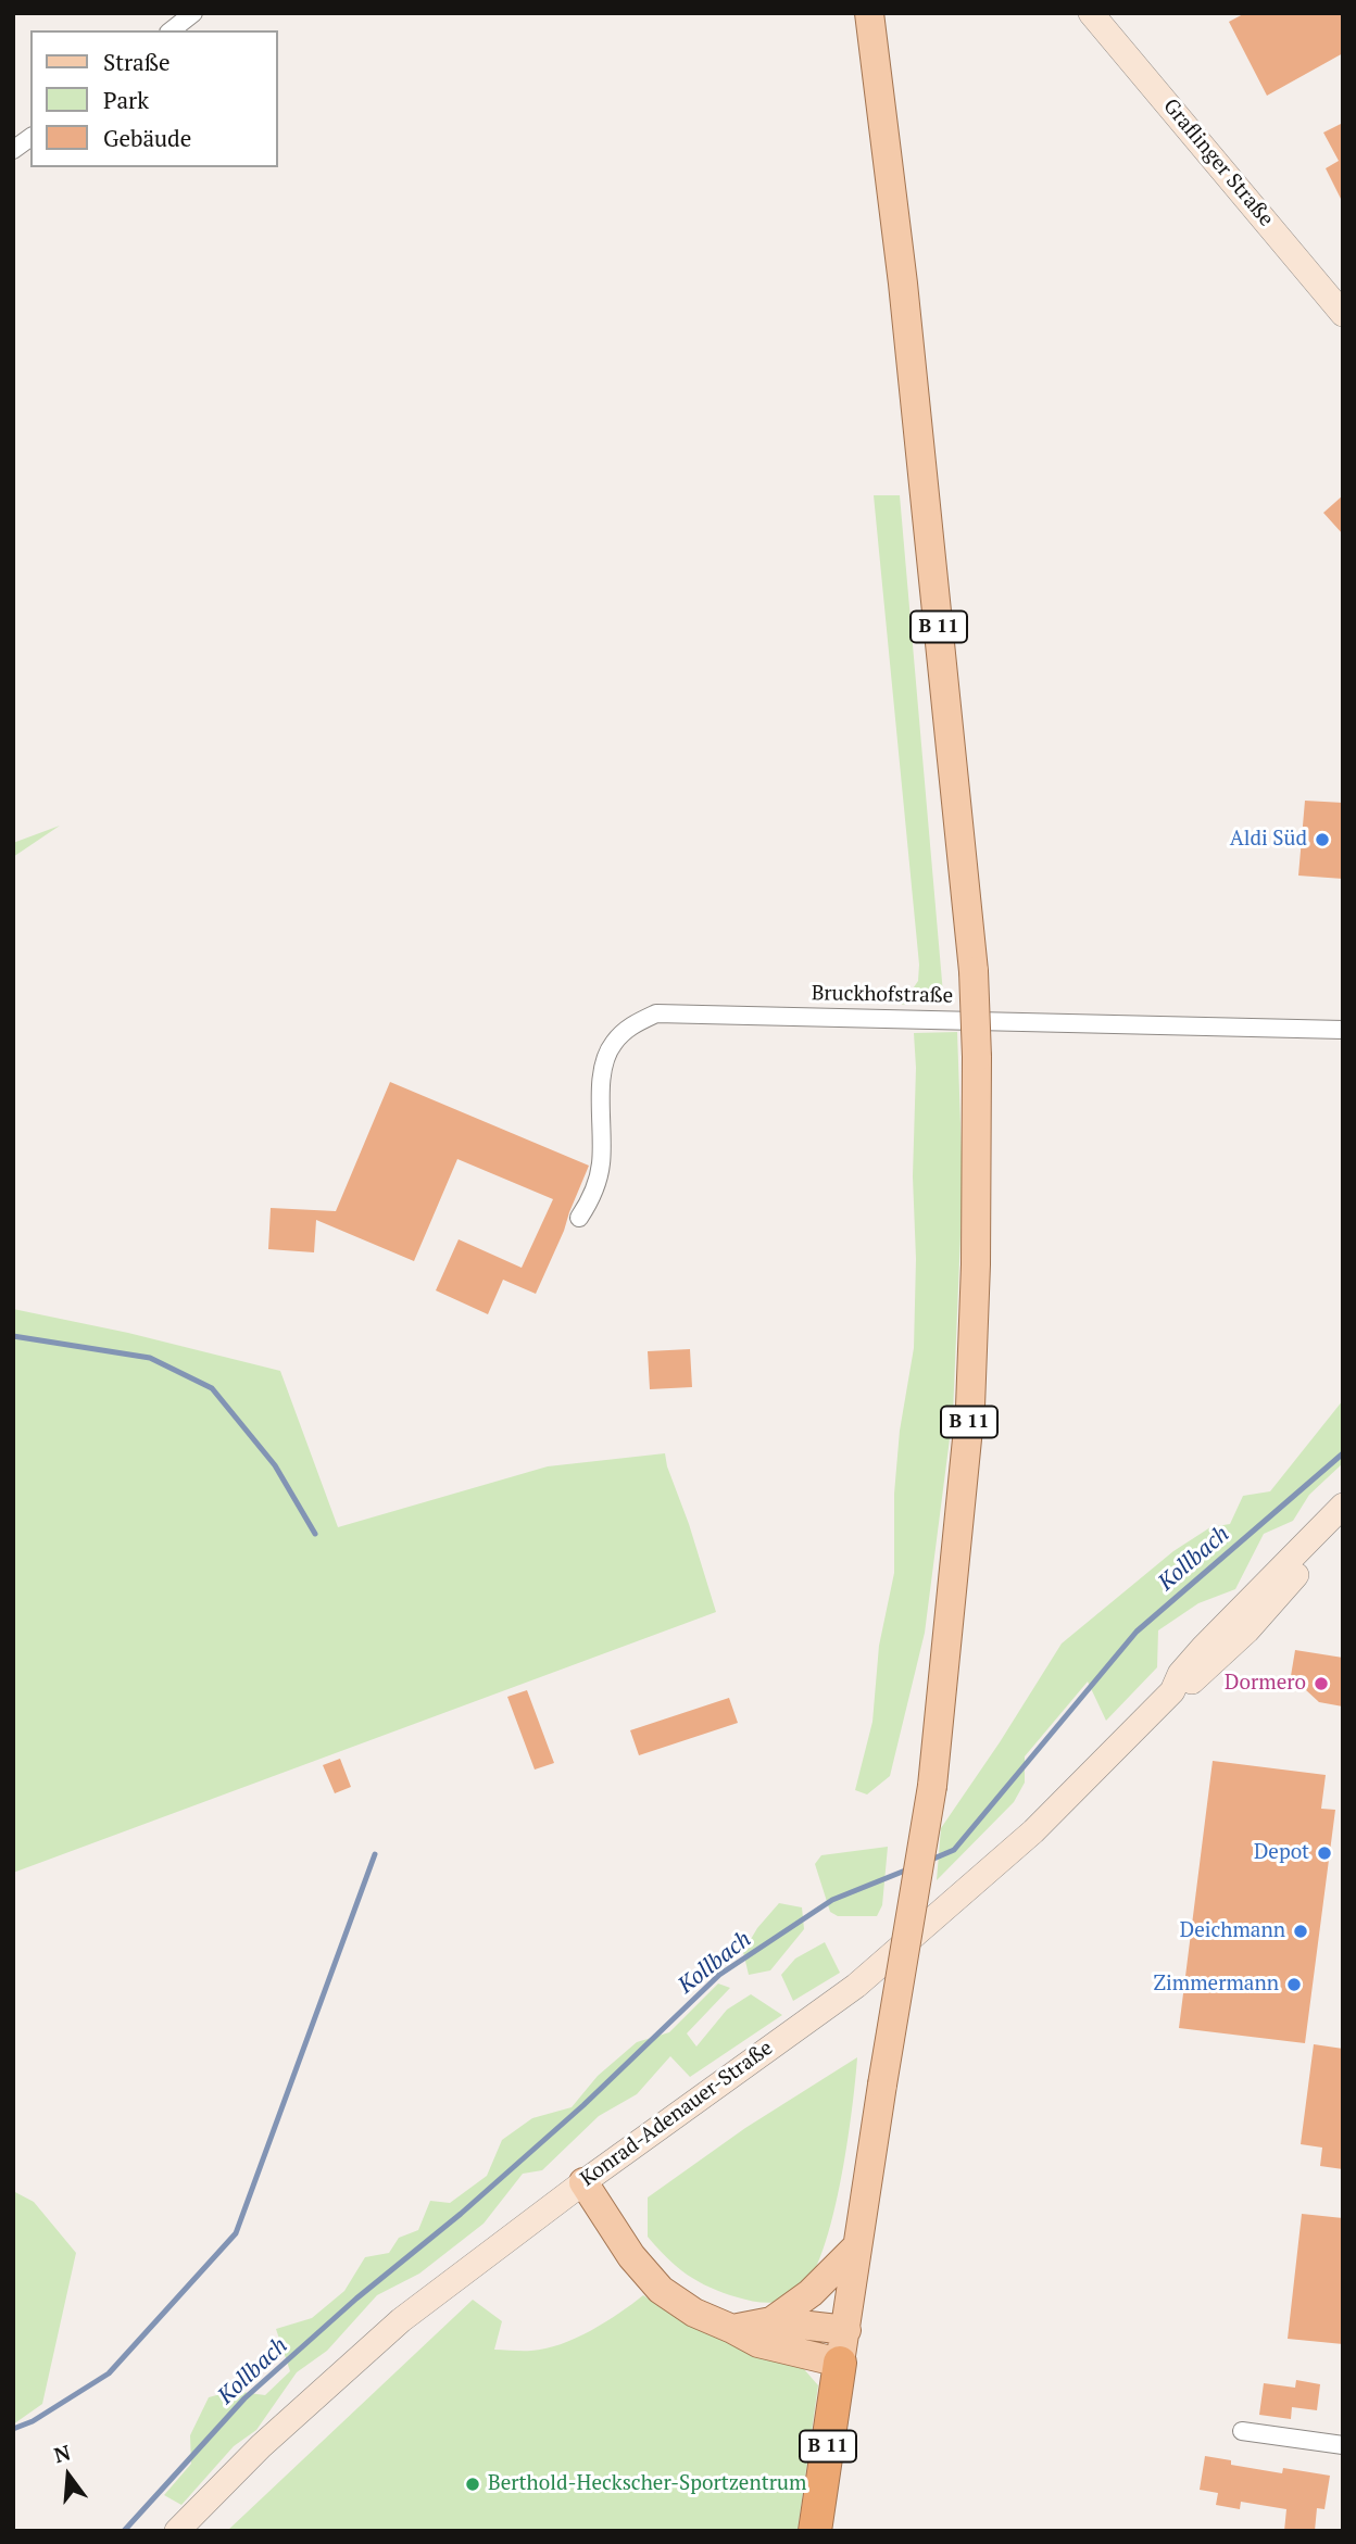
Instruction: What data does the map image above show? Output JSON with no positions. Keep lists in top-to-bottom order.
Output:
{
  "streets": {
    "highway": ["B 11"],
    "street": ["Graflinger Straße", "Bruckhofstraße", "Konrad-Adenauer-Straße"]
  },
  "water": ["Kollbach"],
  "places": [
    "Aldi Süd",
    "Dormero",
    "Depot",
    "Deichmann",
    "Zimmermann",
    "Berthold-Heckscher-Sportzentrum"
  ],
  "legend": ["Straße", "Park", "Gebäude"],
  "north": "top"
}
